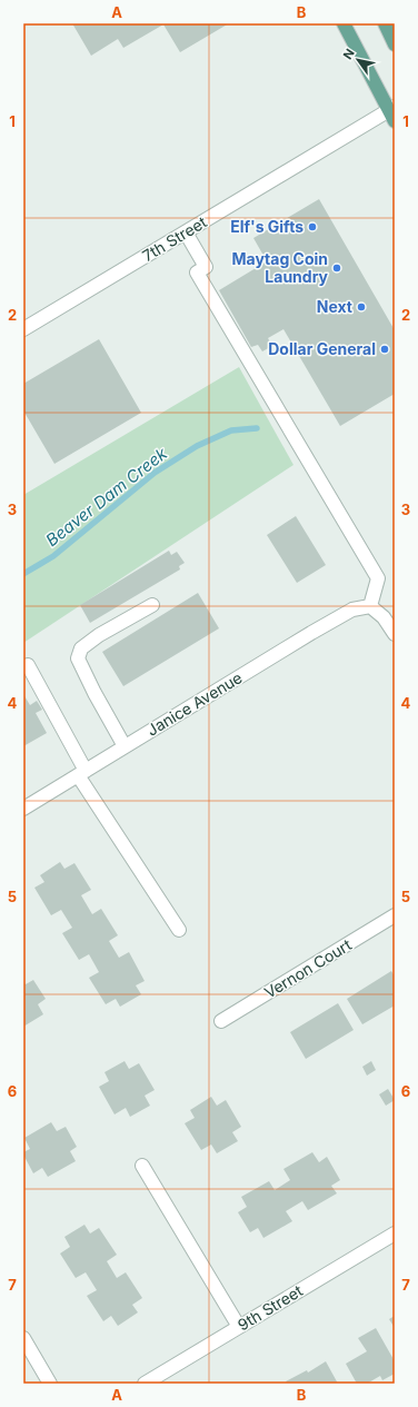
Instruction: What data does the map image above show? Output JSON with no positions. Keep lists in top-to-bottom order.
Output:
{
  "streets": {
    "street": [
      "7th Street",
      "Janice Avenue",
      "Vernon Court",
      "9th Street"
    ]
  },
  "water": ["Beaver Dam Creek"],
  "places": [
    "Elf's Gifts",
    "Maytag Coin Laundry",
    "Next",
    "Dollar General"
  ],
  "north": "top left",
  "grid": {
    "columns": ["A", "B"],
    "rows": [
      "1",
      "2",
      "3",
      "4",
      "5",
      "6",
      "7"
    ]
  }
}
